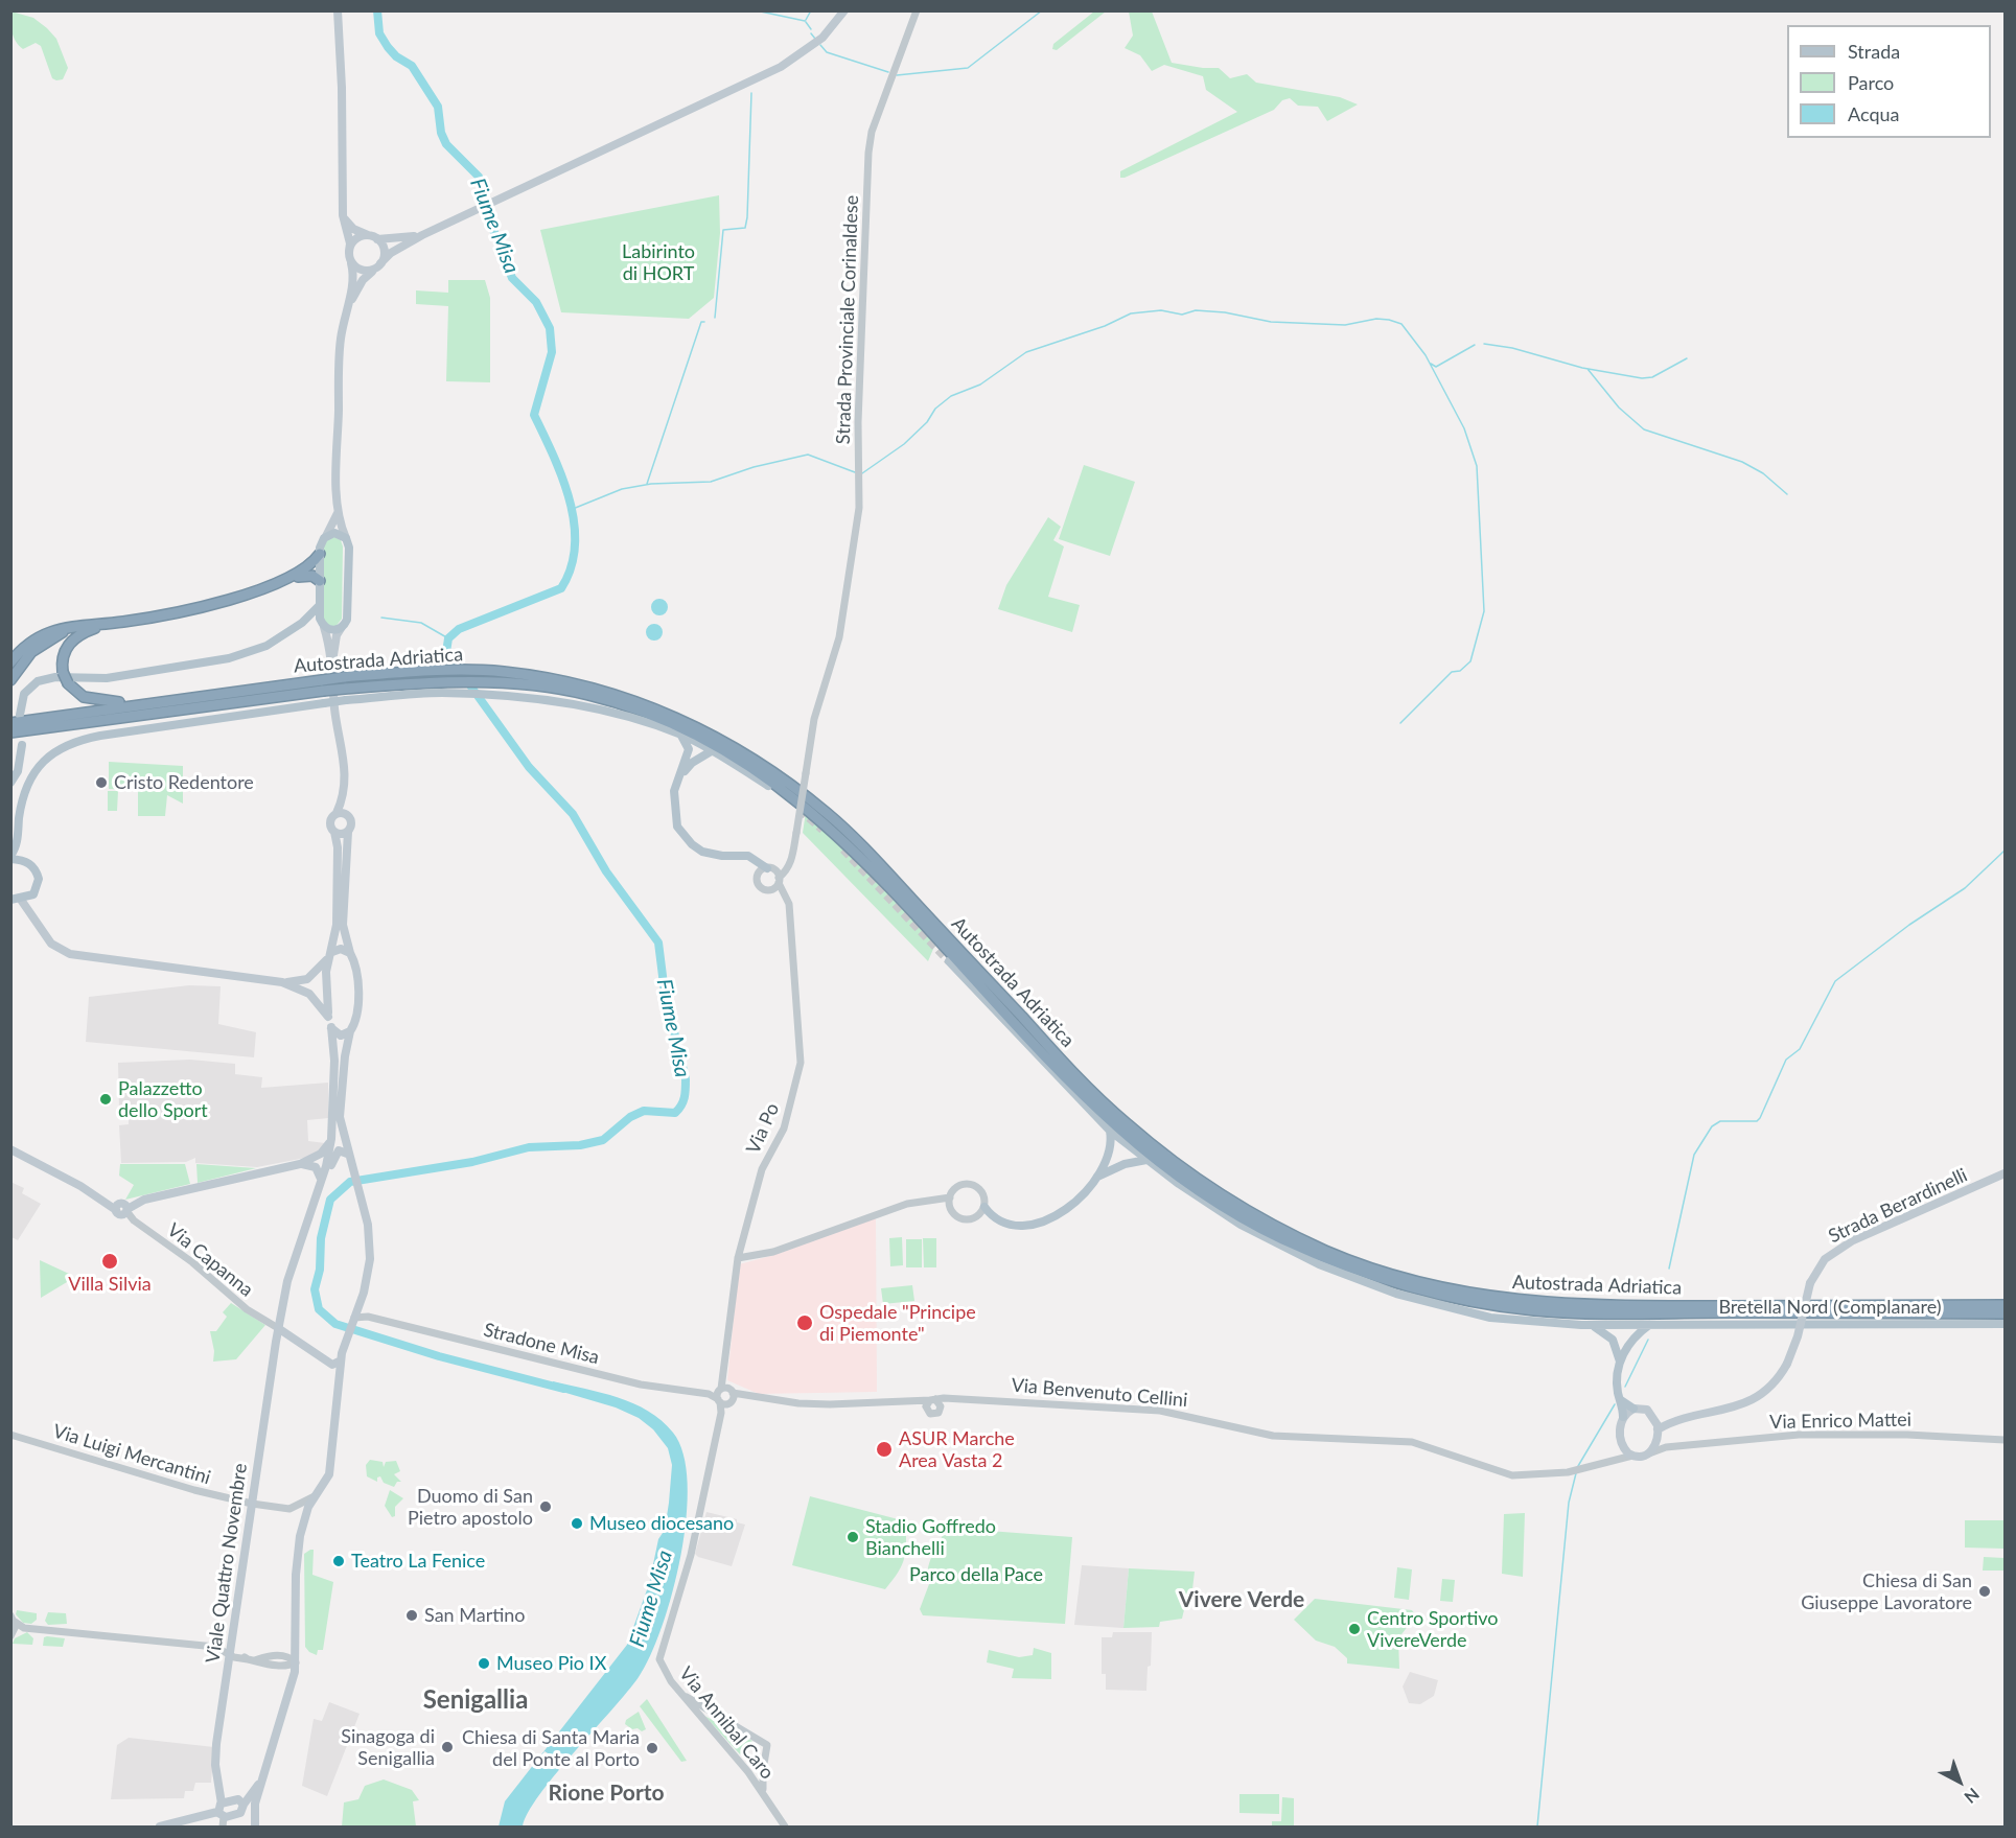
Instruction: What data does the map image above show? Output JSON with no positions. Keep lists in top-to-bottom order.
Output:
{
  "streets": {
    "highway": ["Autostrada Adriatica"],
    "main road": ["Strada Berardinelli", "Bretella Nord (Complanare)", "Viale Quattro Novembre"],
    "street": [
      "Strada Provinciale Corinaldese",
      "Via Po",
      "Via Capanna",
      "Stradone Misa",
      "Via Benvenuto Cellini",
      "Via Enrico Mattei",
      "Via Luigi Mercantini",
      "Via Annibal Caro"
    ]
  },
  "crossings": [
    ["Strada Provinciale Corinaldese", "Via Po"],
    ["Via Po", "Stradone Misa"],
    ["Via Po", "Via Benvenuto Cellini"],
    ["Via Po", "Via Annibal Caro"],
    ["Strada Berardinelli", "Via Benvenuto Cellini"],
    ["Strada Berardinelli", "Via Enrico Mattei"],
    ["Via Capanna", "Viale Quattro Novembre"],
    ["Stradone Misa", "Via Benvenuto Cellini"],
    ["Stradone Misa", "Via Annibal Caro"],
    ["Via Benvenuto Cellini", "Via Enrico Mattei"],
    ["Via Benvenuto Cellini", "Via Annibal Caro"],
    ["Via Luigi Mercantini", "Viale Quattro Novembre"]
  ],
  "districts": ["Vivere Verde", "Senigallia", "Rione Porto"],
  "water": ["Fiume Misa"],
  "parks": ["Labirinto di HORT", "Parco della Pace"],
  "places": [
    "Cristo Redentore",
    "Palazzetto dello Sport",
    "Villa Silvia",
    "Ospedale \"Principe di Piemonte\"",
    "ASUR Marche Area Vasta 2",
    "Duomo di San Pietro apostolo",
    "Museo diocesano",
    "Stadio Goffredo Bianchelli",
    "Teatro La Fenice",
    "Chiesa di San Giuseppe Lavoratore",
    "San Martino",
    "Centro Sportivo VivereVerde",
    "Museo Pio IX",
    "Sinagoga di Senigallia",
    "Chiesa di Santa Maria del Ponte al Porto"
  ],
  "legend": ["Strada", "Parco", "Acqua"],
  "north": "bottom right"
}
